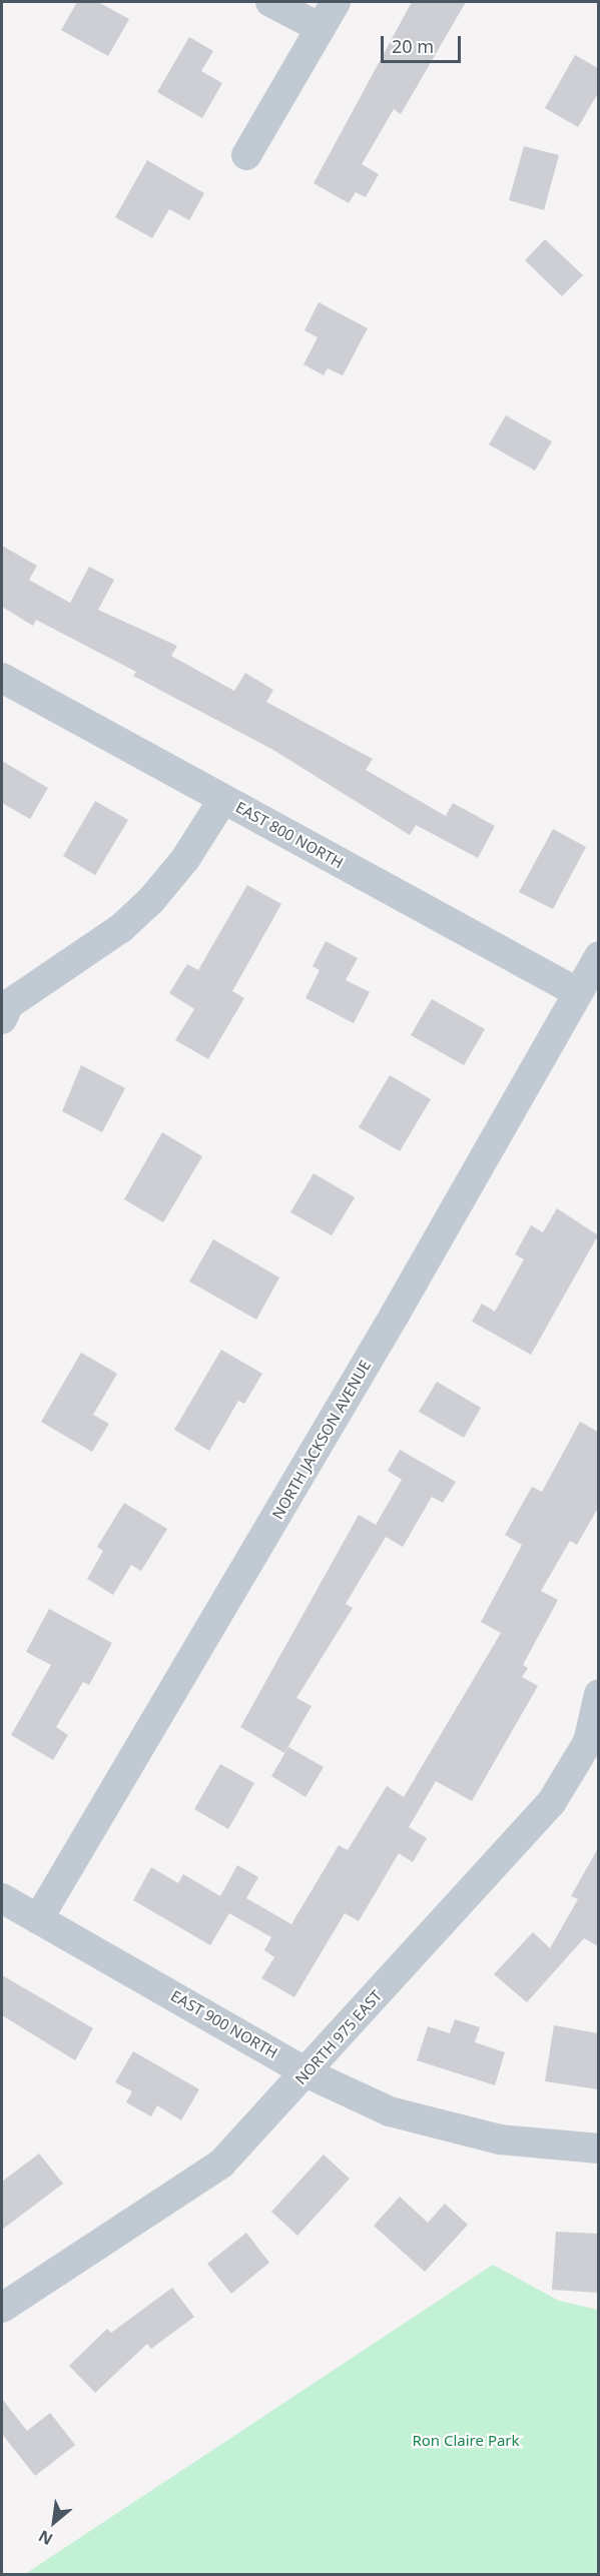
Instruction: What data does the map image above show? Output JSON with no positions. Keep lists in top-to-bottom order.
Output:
{
  "streets": {
    "street": [
      "EAST 800 NORTH",
      "NORTH JACKSON AVENUE",
      "EAST 900 NORTH",
      "NORTH 975 EAST"
    ]
  },
  "crossings": [
    ["EAST 800 NORTH", "NORTH JACKSON AVENUE"],
    ["NORTH JACKSON AVENUE", "EAST 900 NORTH"],
    ["EAST 900 NORTH", "NORTH 975 EAST"]
  ],
  "parks": ["Ron Claire Park"],
  "scale_bar": "20 m",
  "north": "bottom left"
}
